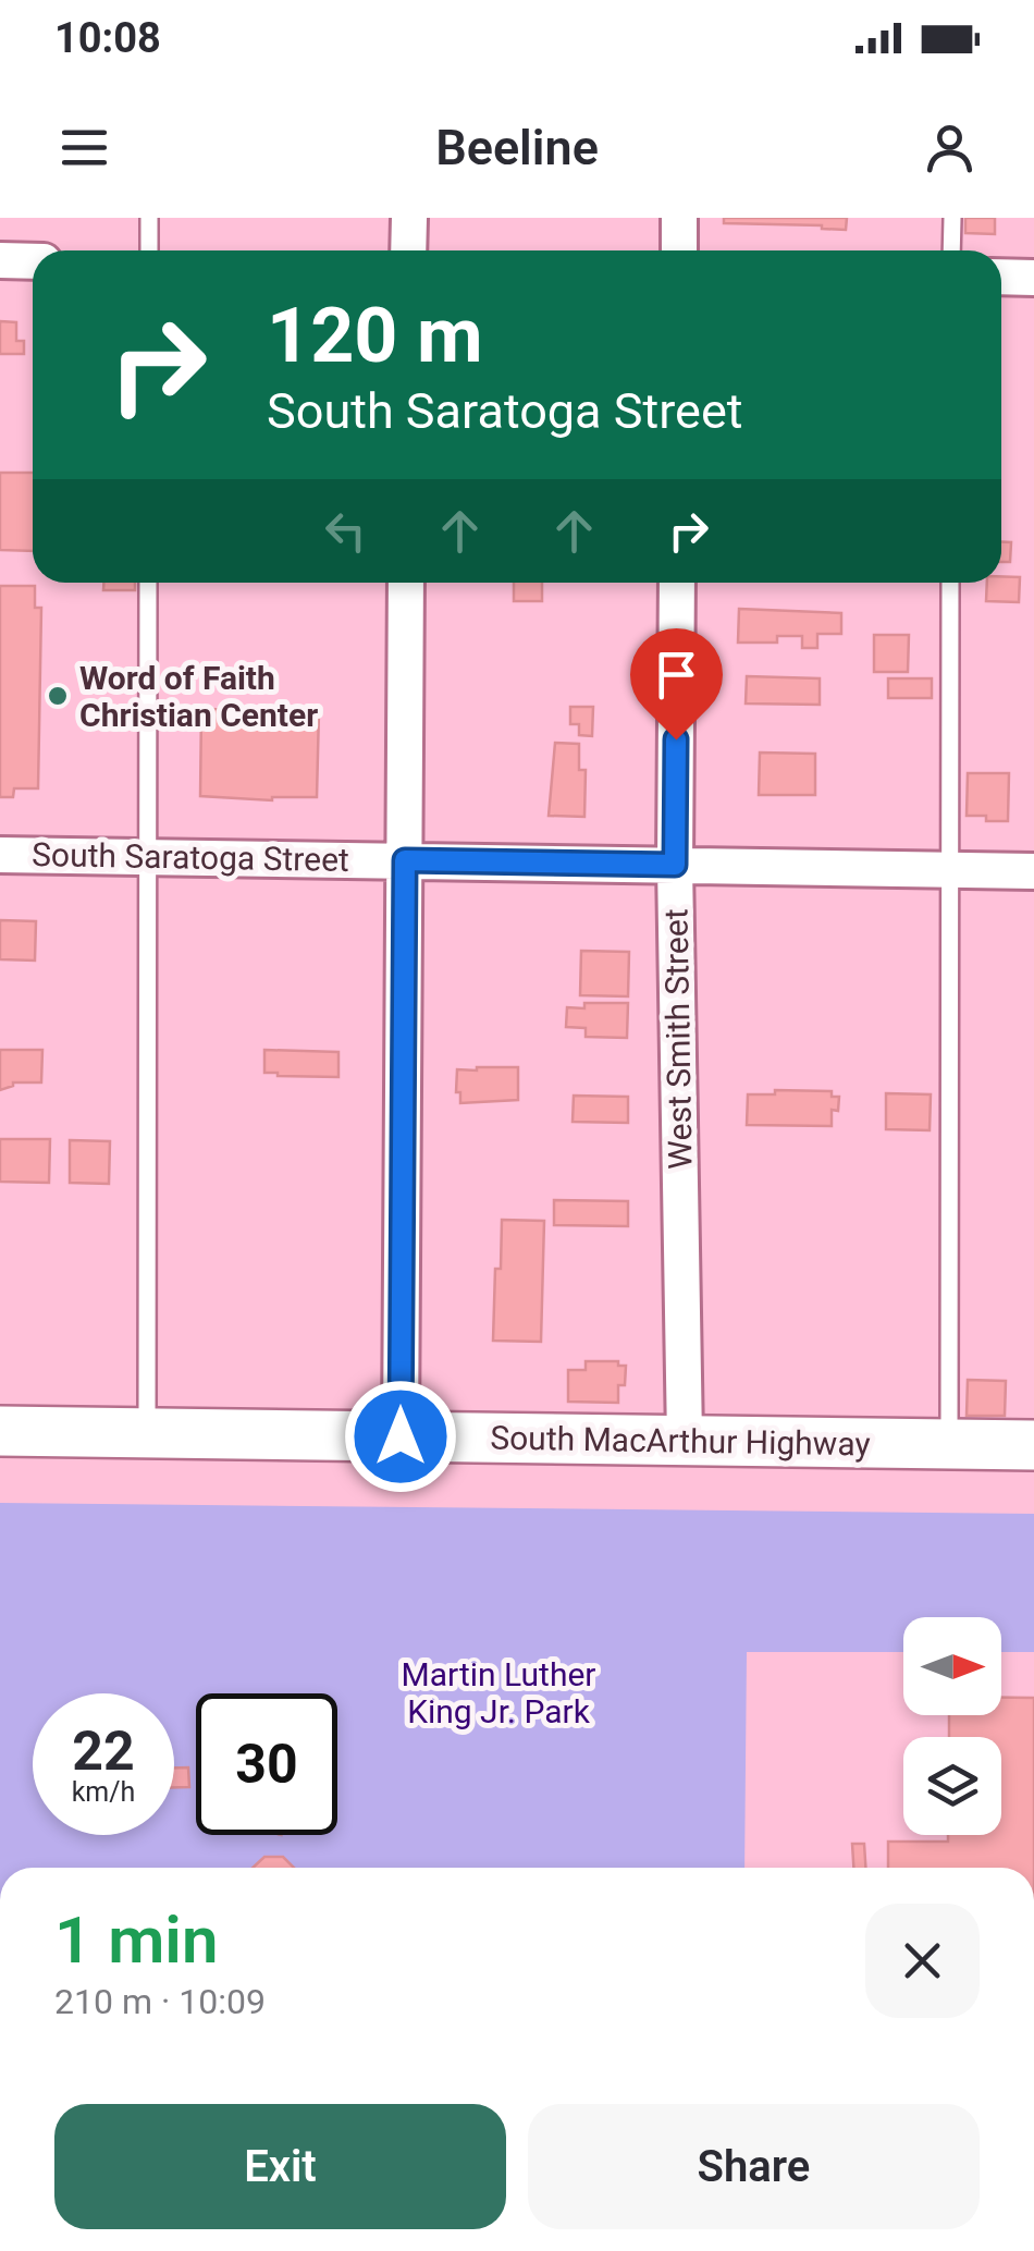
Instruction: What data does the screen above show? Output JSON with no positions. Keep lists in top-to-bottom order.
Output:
{
  "streets": {
    "main road": ["South MacArthur Highway"],
    "street": ["South Saratoga Street", "West Smith Street"]
  },
  "crossings": [
    ["South Saratoga Street", "West Smith Street"],
    ["West Smith Street", "South MacArthur Highway"]
  ],
  "parks": ["Martin Luther King Jr. Park"],
  "places": ["Word of Faith Christian Center"],
  "north": "right",
  "page": {
    "status": "10:08",
    "header": "Beeline",
    "turn": ["120 m", "South Saratoga Street"],
    "speed": "22 km/h",
    "limit": "30",
    "heading": ["1 min", "210 m · 10:09"],
    "buttons": ["Exit", "Share"]
  }
}
